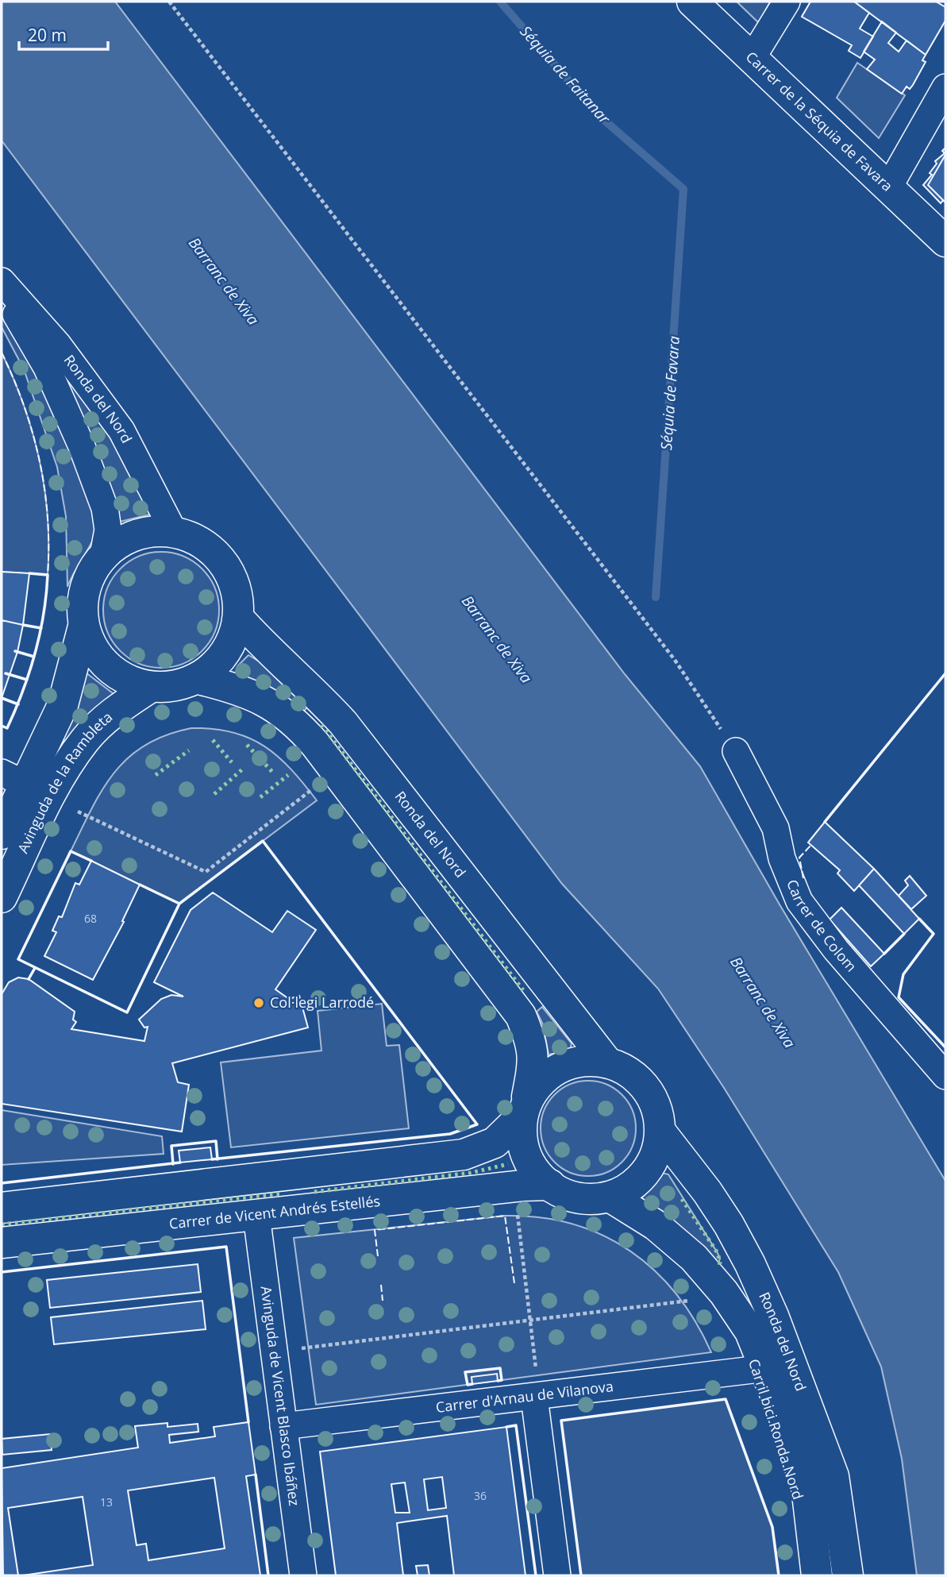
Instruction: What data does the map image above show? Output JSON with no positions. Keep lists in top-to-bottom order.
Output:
{
  "streets": {
    "street": [
      "Carrer de la Séquia de Favara",
      "Ronda del Nord",
      "Avinguda de la Rambleta",
      "Carrer de Colom",
      "Carrer de Vicent Andrés Estellés",
      "Avinguda de Vicent Blasco Ibáñez",
      "Carrer d'Arnau de Vilanova"
    ]
  },
  "crossings": [
    ["Ronda del Nord", "Avinguda de la Rambleta"],
    ["Ronda del Nord", "Carrer de Vicent Andrés Estellés"],
    ["Ronda del Nord", "Carrer d'Arnau de Vilanova"],
    ["Carrer de Vicent Andrés Estellés", "Avinguda de Vicent Blasco Ibáñez"],
    ["Avinguda de Vicent Blasco Ibáñez", "Carrer d'Arnau de Vilanova"]
  ],
  "water": ["Séquia de Faitanar", "Barranc de Xiva", "Séquia de Favara"],
  "places": ["Col·legi Larrodé"],
  "house_numbers": ["68", "36", "13"],
  "scale_bar": "20 m"
}
